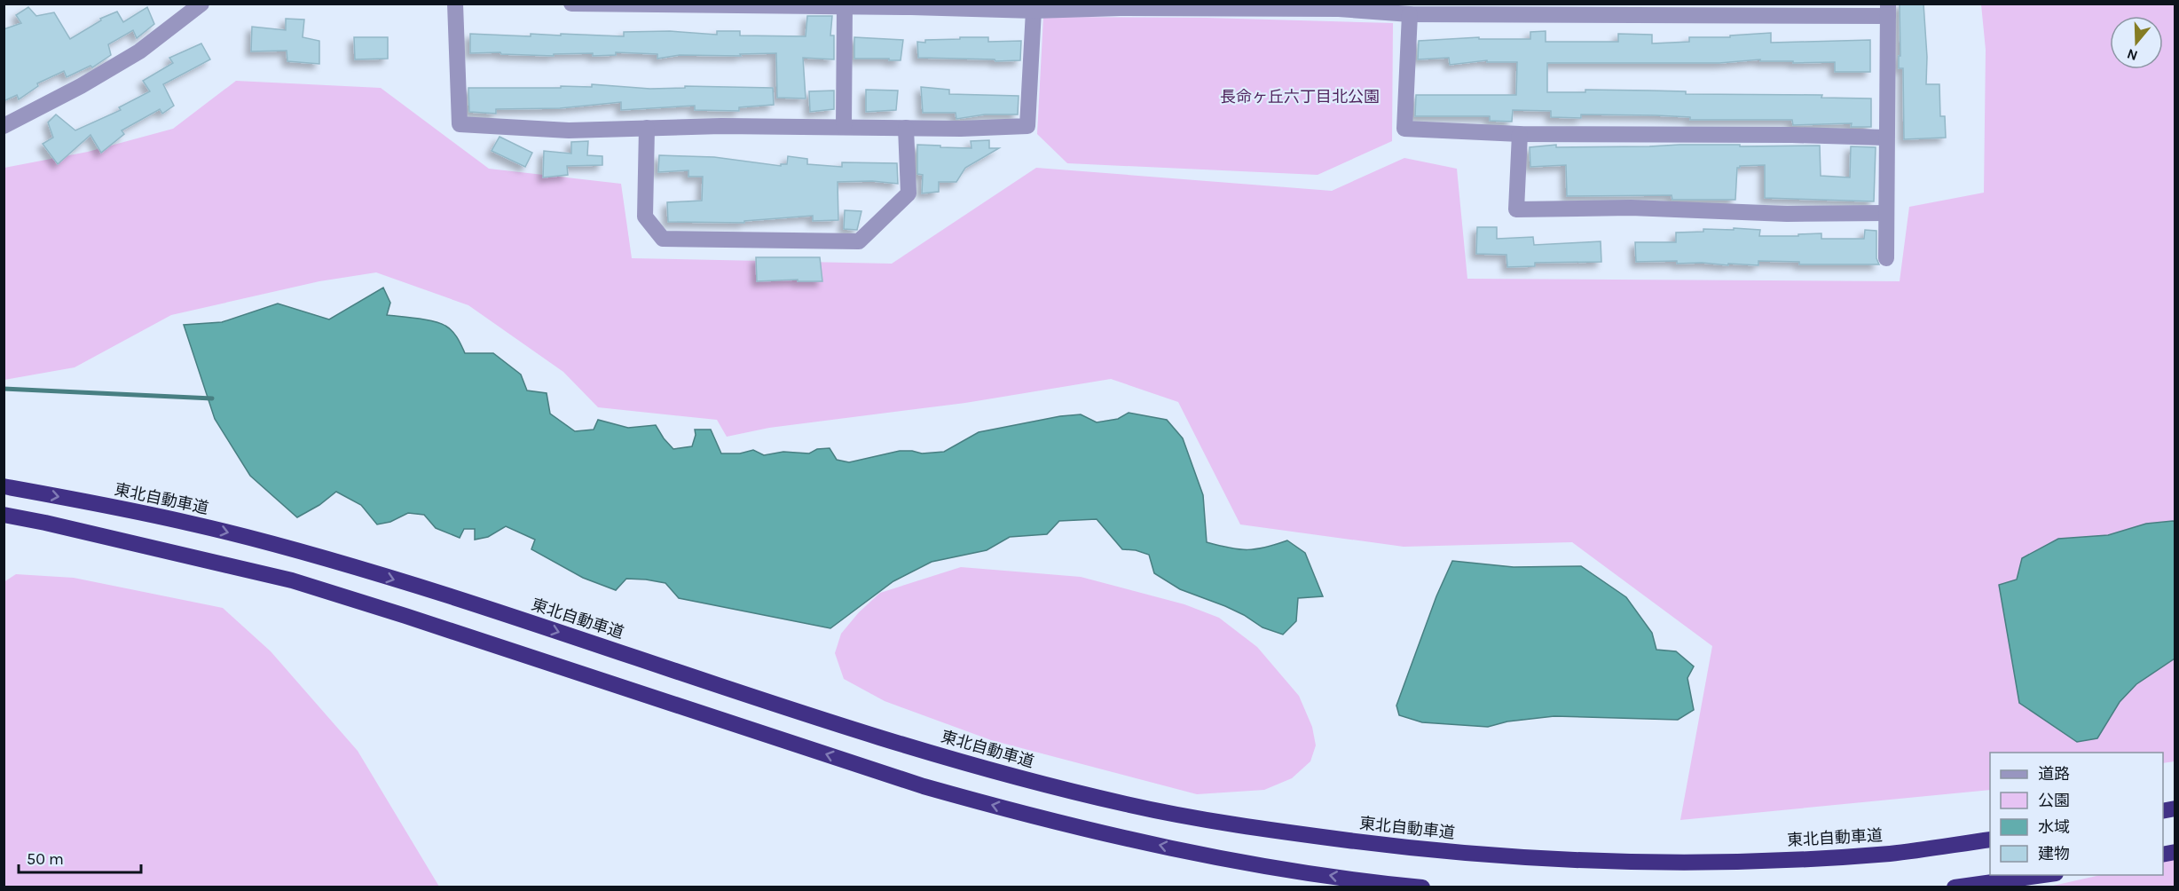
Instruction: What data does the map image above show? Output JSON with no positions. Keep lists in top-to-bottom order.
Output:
{
  "streets": {
    "highway": ["東北自動車道"]
  },
  "parks": ["長命ヶ丘六丁目北公園"],
  "legend": [
    "道路",
    "公園",
    "水域",
    "建物"
  ],
  "scale_bar": "50 m",
  "north": "bottom"
}
